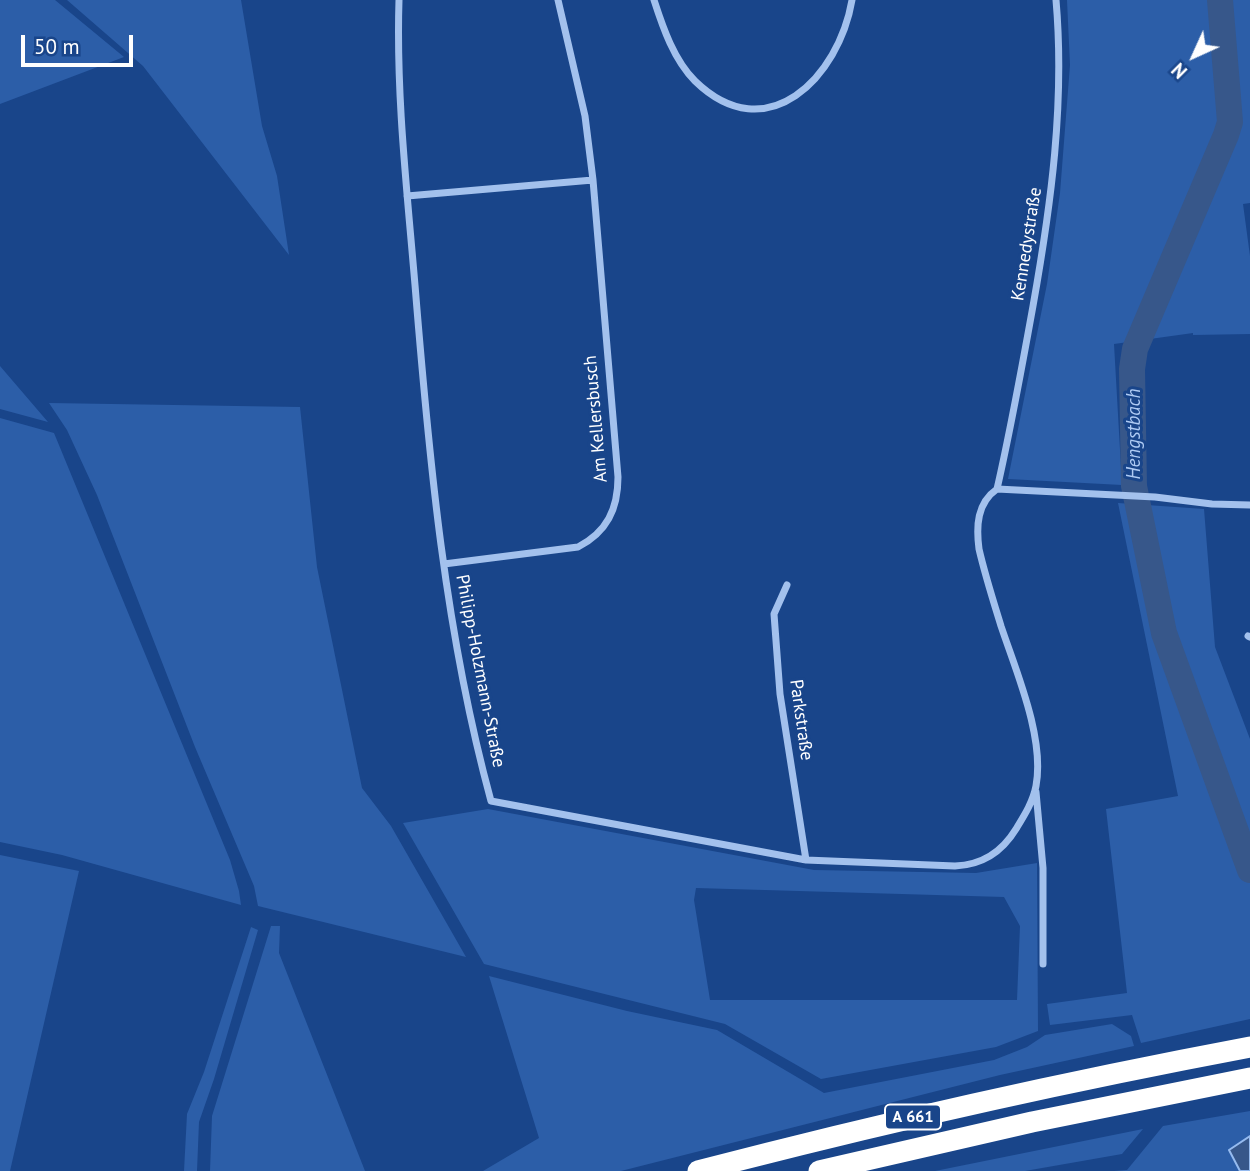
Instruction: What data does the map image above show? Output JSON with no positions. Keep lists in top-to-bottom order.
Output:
{
  "streets": {
    "highway": ["A 661"],
    "street": [
      "Kennedystraße",
      "Am Kellersbusch",
      "Philipp-Holzmann-Straße",
      "Parkstraße"
    ]
  },
  "crossings": [
    ["Kennedystraße", "Philipp-Holzmann-Straße"],
    ["Am Kellersbusch", "Philipp-Holzmann-Straße"],
    ["Philipp-Holzmann-Straße", "Parkstraße"]
  ],
  "water": ["Hengstbach"],
  "scale_bar": "50 m",
  "north": "bottom left"
}
